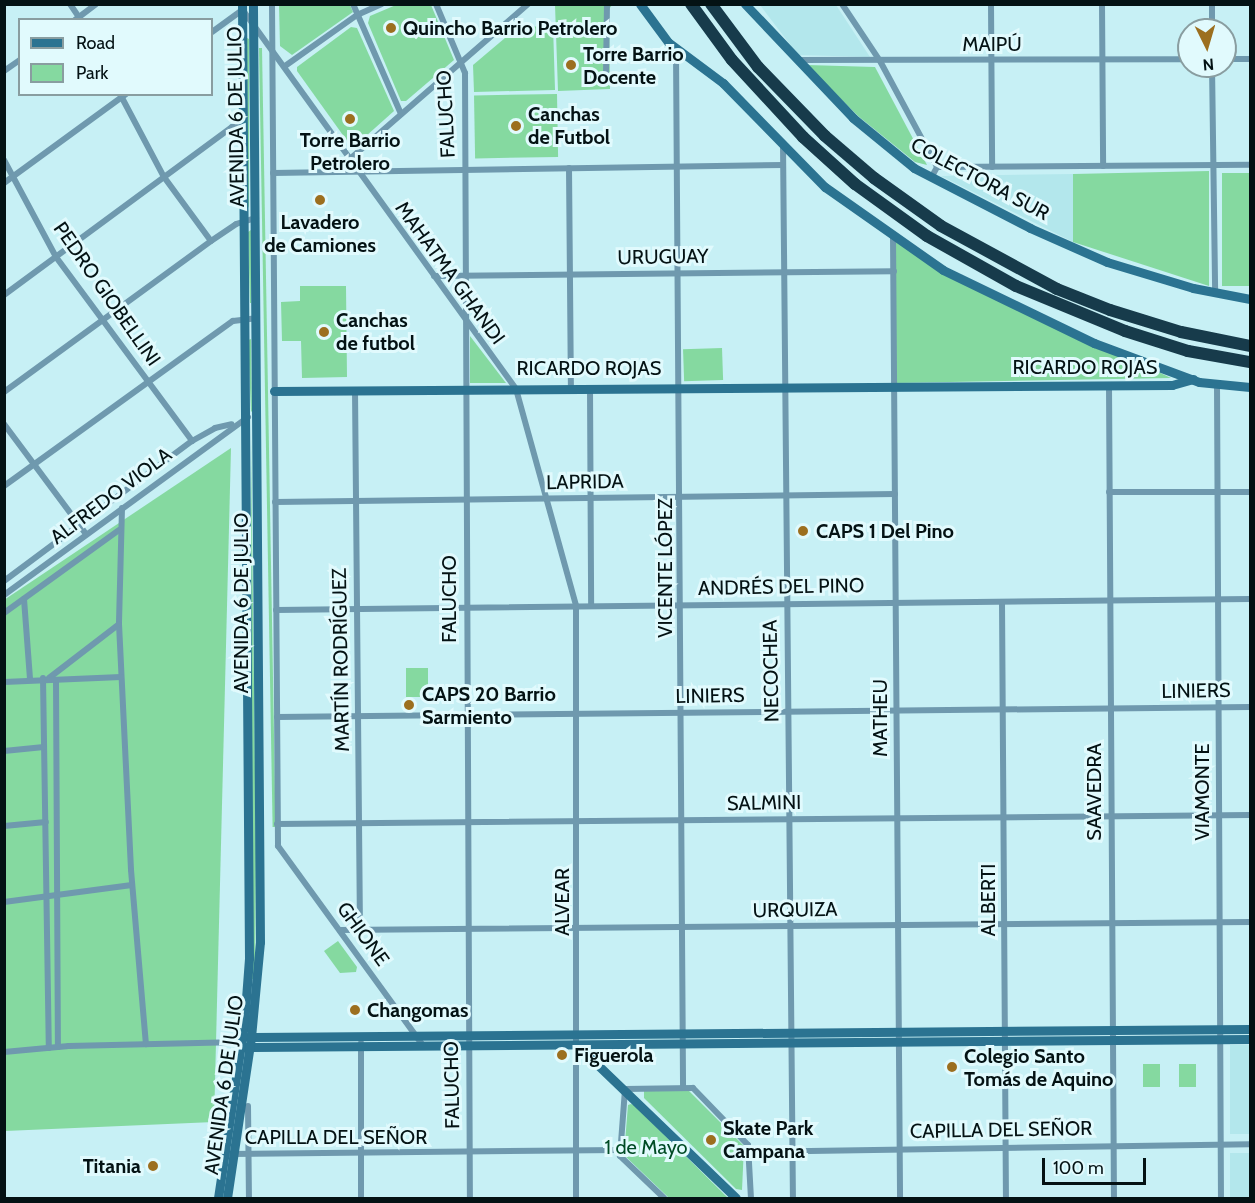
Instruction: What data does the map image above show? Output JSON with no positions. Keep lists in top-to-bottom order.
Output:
{
  "streets": {
    "main road": ["AVENIDA 6 DE JULIO", "COLECTORA SUR", "RICARDO ROJAS"],
    "street": [
      "MAIPÚ",
      "FALUCHO",
      "URUGUAY",
      "MAHATMA GHANDI",
      "PEDRO GIOBELLINI",
      "LAPRIDA",
      "ALFREDO VIOLA",
      "VICENTE LÓPEZ",
      "ANDRÉS DEL PINO",
      "MARTÍN RODRÍGUEZ",
      "NECOCHEA",
      "LINIERS",
      "MATHEU",
      "SAAVEDRA",
      "VIAMONTE",
      "SALMINI",
      "ALBERTI",
      "ALVEAR",
      "URQUIZA",
      "GHIONE",
      "CAPILLA DEL SEÑOR"
    ]
  },
  "crossings": [
    ["MAIPÚ", "COLECTORA SUR"],
    ["FALUCHO", "URUGUAY"],
    ["FALUCHO", "MAHATMA GHANDI"],
    ["FALUCHO", "RICARDO ROJAS"],
    ["FALUCHO", "LAPRIDA"],
    ["FALUCHO", "ANDRÉS DEL PINO"],
    ["FALUCHO", "LINIERS"],
    ["FALUCHO", "SALMINI"],
    ["FALUCHO", "URQUIZA"],
    ["FALUCHO", "CAPILLA DEL SEÑOR"],
    ["AVENIDA 6 DE JULIO", "MAHATMA GHANDI"],
    ["AVENIDA 6 DE JULIO", "ALFREDO VIOLA"],
    ["AVENIDA 6 DE JULIO", "CAPILLA DEL SEÑOR"],
    ["URUGUAY", "MAHATMA GHANDI"],
    ["URUGUAY", "VICENTE LÓPEZ"],
    ["URUGUAY", "NECOCHEA"],
    ["URUGUAY", "MATHEU"],
    ["MAHATMA GHANDI", "RICARDO ROJAS"],
    ["MAHATMA GHANDI", "LAPRIDA"],
    ["MAHATMA GHANDI", "ANDRÉS DEL PINO"],
    ["MAHATMA GHANDI", "ALVEAR"],
    ["PEDRO GIOBELLINI", "ALFREDO VIOLA"],
    ["RICARDO ROJAS", "VICENTE LÓPEZ"],
    ["RICARDO ROJAS", "MARTÍN RODRÍGUEZ"],
    ["RICARDO ROJAS", "NECOCHEA"],
    ["RICARDO ROJAS", "MATHEU"],
    ["RICARDO ROJAS", "SAAVEDRA"],
    ["LAPRIDA", "VICENTE LÓPEZ"],
    ["LAPRIDA", "MARTÍN RODRÍGUEZ"],
    ["LAPRIDA", "NECOCHEA"],
    ["LAPRIDA", "MATHEU"],
    ["VICENTE LÓPEZ", "ANDRÉS DEL PINO"],
    ["VICENTE LÓPEZ", "LINIERS"],
    ["VICENTE LÓPEZ", "SALMINI"],
    ["VICENTE LÓPEZ", "URQUIZA"],
    ["ANDRÉS DEL PINO", "MARTÍN RODRÍGUEZ"],
    ["ANDRÉS DEL PINO", "NECOCHEA"],
    ["ANDRÉS DEL PINO", "MATHEU"],
    ["ANDRÉS DEL PINO", "SAAVEDRA"],
    ["ANDRÉS DEL PINO", "VIAMONTE"],
    ["ANDRÉS DEL PINO", "ALBERTI"],
    ["ANDRÉS DEL PINO", "ALVEAR"],
    ["MARTÍN RODRÍGUEZ", "LINIERS"],
    ["MARTÍN RODRÍGUEZ", "SALMINI"],
    ["MARTÍN RODRÍGUEZ", "URQUIZA"],
    ["NECOCHEA", "LINIERS"],
    ["NECOCHEA", "SALMINI"],
    ["NECOCHEA", "URQUIZA"],
    ["NECOCHEA", "CAPILLA DEL SEÑOR"],
    ["LINIERS", "MATHEU"],
    ["LINIERS", "SAAVEDRA"],
    ["LINIERS", "VIAMONTE"],
    ["LINIERS", "ALBERTI"],
    ["LINIERS", "ALVEAR"],
    ["MATHEU", "SALMINI"],
    ["MATHEU", "URQUIZA"],
    ["MATHEU", "CAPILLA DEL SEÑOR"],
    ["SAAVEDRA", "SALMINI"],
    ["SAAVEDRA", "URQUIZA"],
    ["SAAVEDRA", "CAPILLA DEL SEÑOR"],
    ["VIAMONTE", "SALMINI"],
    ["VIAMONTE", "URQUIZA"],
    ["VIAMONTE", "CAPILLA DEL SEÑOR"],
    ["SALMINI", "ALBERTI"],
    ["SALMINI", "ALVEAR"],
    ["SALMINI", "GHIONE"],
    ["ALBERTI", "URQUIZA"],
    ["ALBERTI", "CAPILLA DEL SEÑOR"],
    ["ALVEAR", "URQUIZA"],
    ["ALVEAR", "CAPILLA DEL SEÑOR"],
    ["URQUIZA", "GHIONE"]
  ],
  "parks": ["1 de Mayo"],
  "places": [
    "Quincho Barrio Petrolero",
    "Torre Barrio Docente",
    "Torre Barrio Petrolero",
    "Canchas de Futbol",
    "Lavadero de Camiones",
    "Canchas de futbol",
    "CAPS 1 Del Pino",
    "CAPS 20 Barrio Sarmiento",
    "Changomas",
    "Figuerola",
    "Colegio Santo Tomás de Aquino",
    "Skate Park Campana",
    "Titania"
  ],
  "legend": ["Road", "Park"],
  "scale_bar": "100 m",
  "north": "bottom"
}
